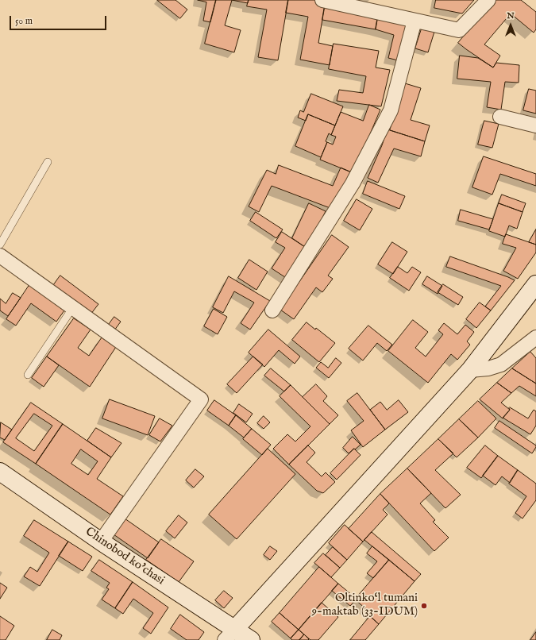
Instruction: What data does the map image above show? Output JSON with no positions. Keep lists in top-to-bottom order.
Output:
{
  "streets": {
    "street": ["Chinobod ko'chasi"]
  },
  "places": ["Oltinko‘l tumani 9-maktab (33-IDUM)"],
  "scale_bar": "50 m",
  "north": "top"
}
